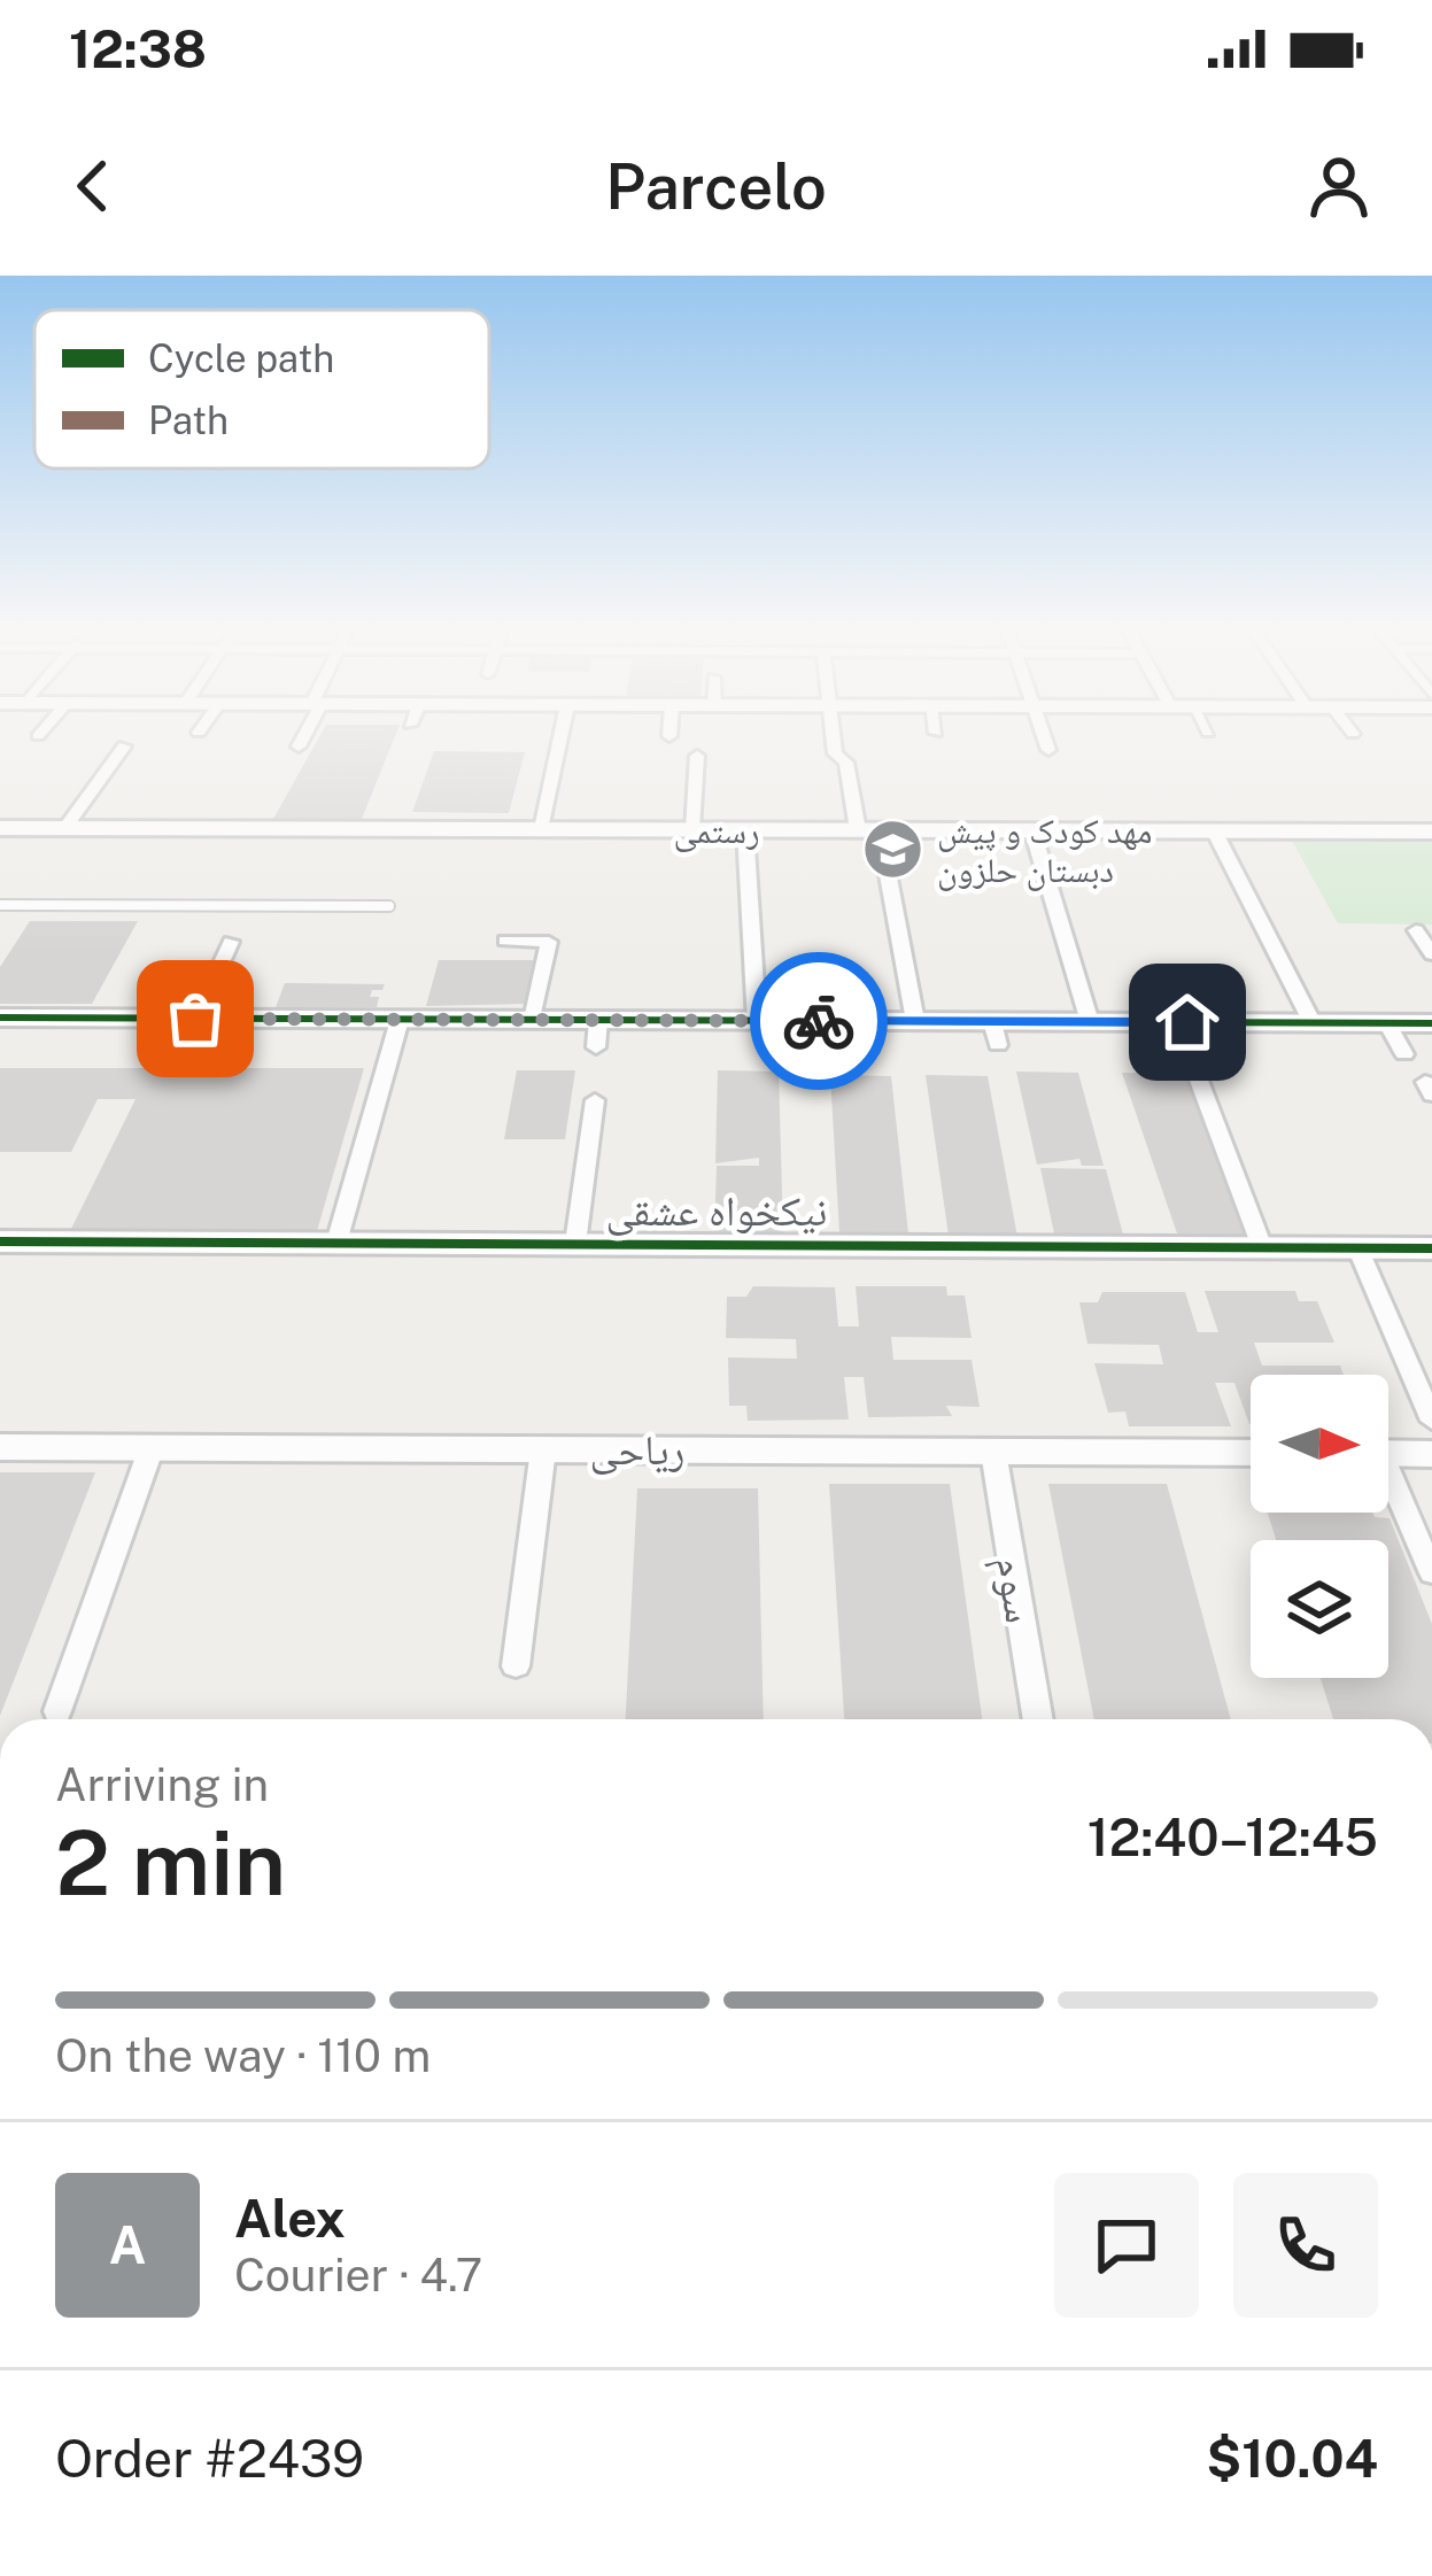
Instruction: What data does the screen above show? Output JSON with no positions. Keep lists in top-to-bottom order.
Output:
{
  "streets": {
    "street": [
      "رستمی",
      "نیکخواه عشقی",
      "ریاحی",
      "سوم"
    ]
  },
  "crossings": [
    ["ریاحی", "سوم"]
  ],
  "places": {
    "school or university": ["مهد کودک و پیش دبستان حلزون"]
  },
  "legend": ["Cycle path", "Path"],
  "north": "right",
  "page": {
    "status": "12:38",
    "header": "Parcelo",
    "heading": ["2 min", "Arriving in", "12:40–12:45"],
    "panel": [
      "Alex",
      "Courier · 4.7",
      "Order #2439",
      "$10.04"
    ],
    "bar": "On the way · 110 m",
    "round": "A"
  }
}
